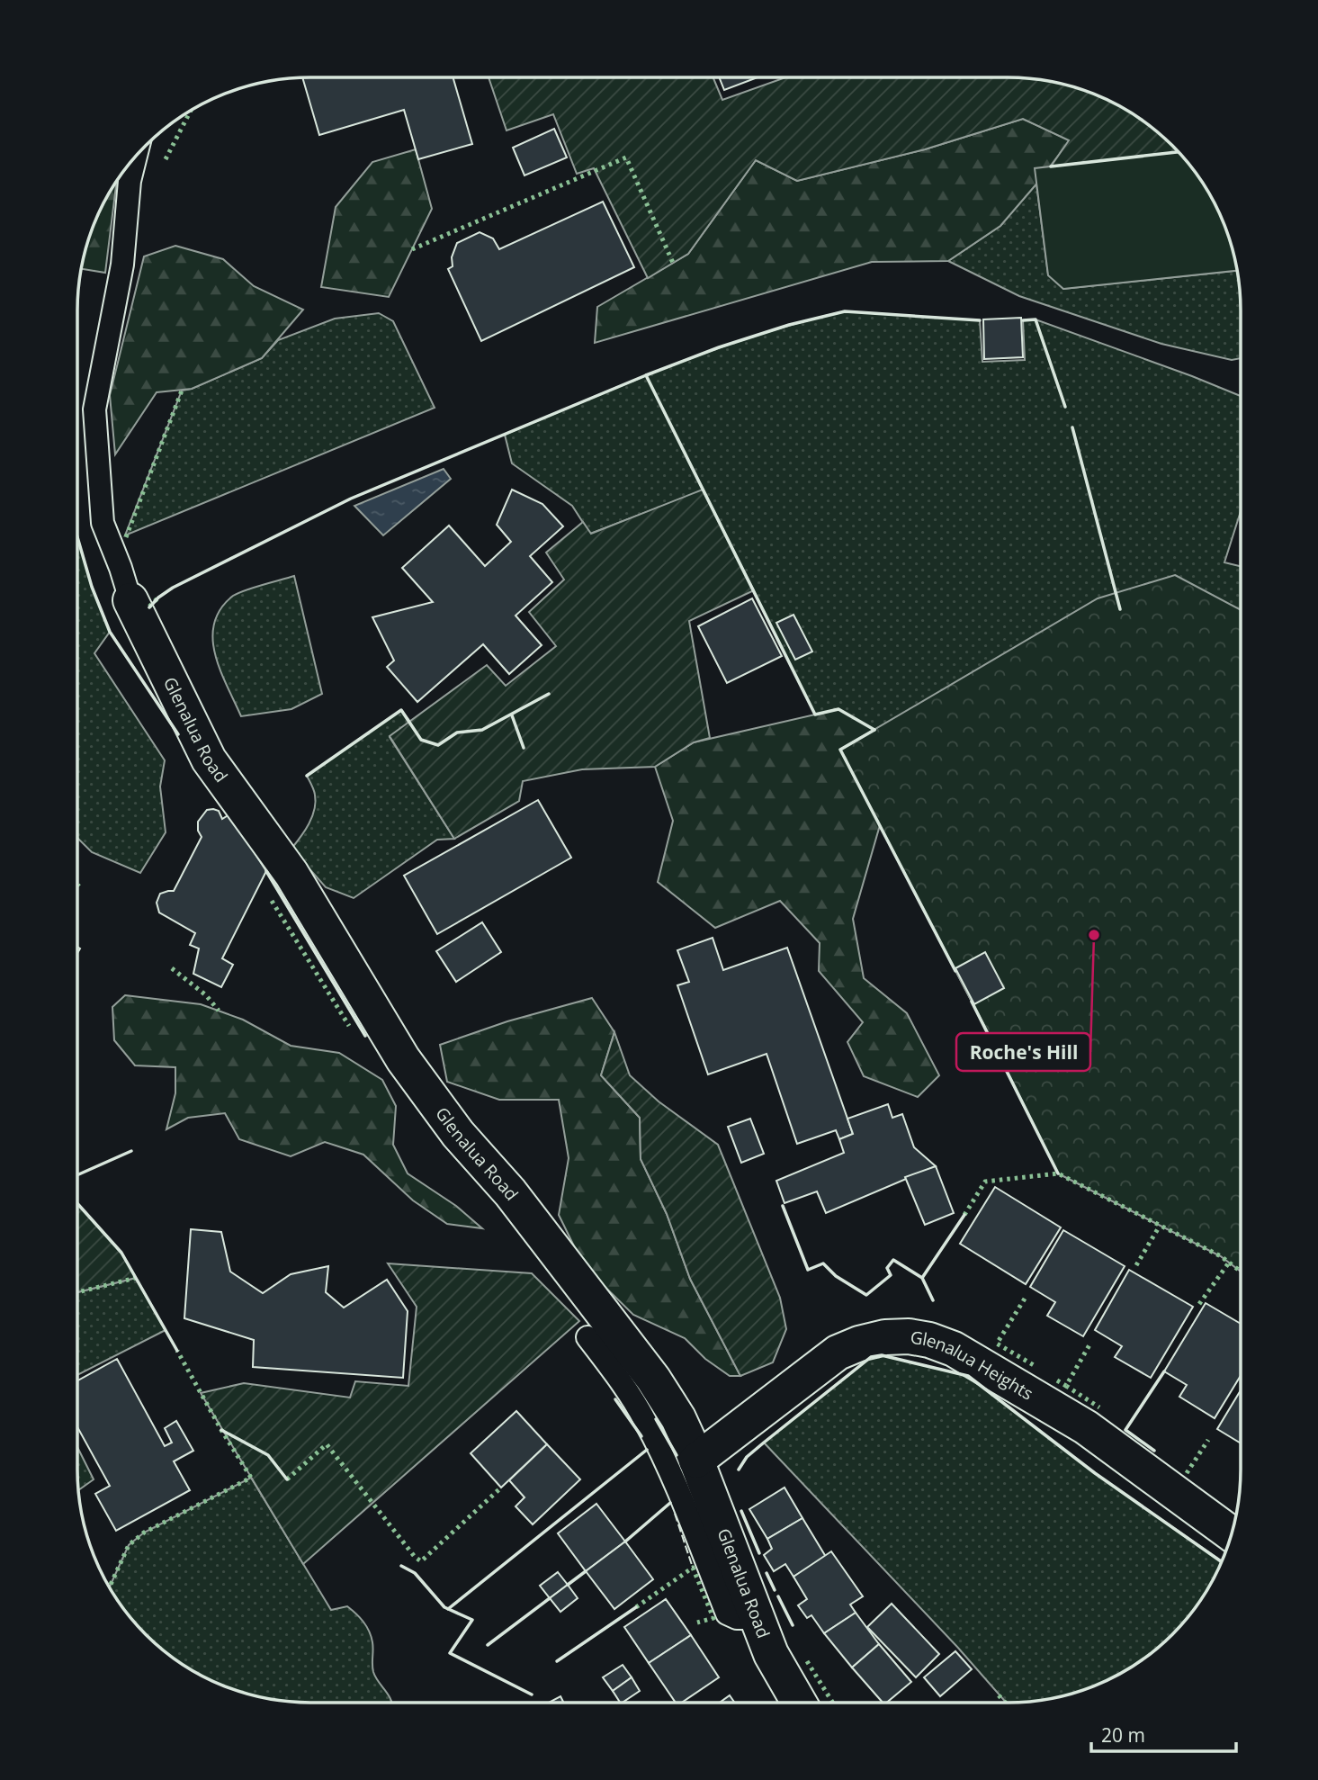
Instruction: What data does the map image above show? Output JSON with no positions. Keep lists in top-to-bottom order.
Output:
{
  "streets": {
    "street": ["Glenalua Road", "Glenalua Heights"]
  },
  "crossings": [
    ["Glenalua Road", "Glenalua Heights"]
  ],
  "places": ["Roche's Hill"],
  "scale_bar": "20 m"
}
